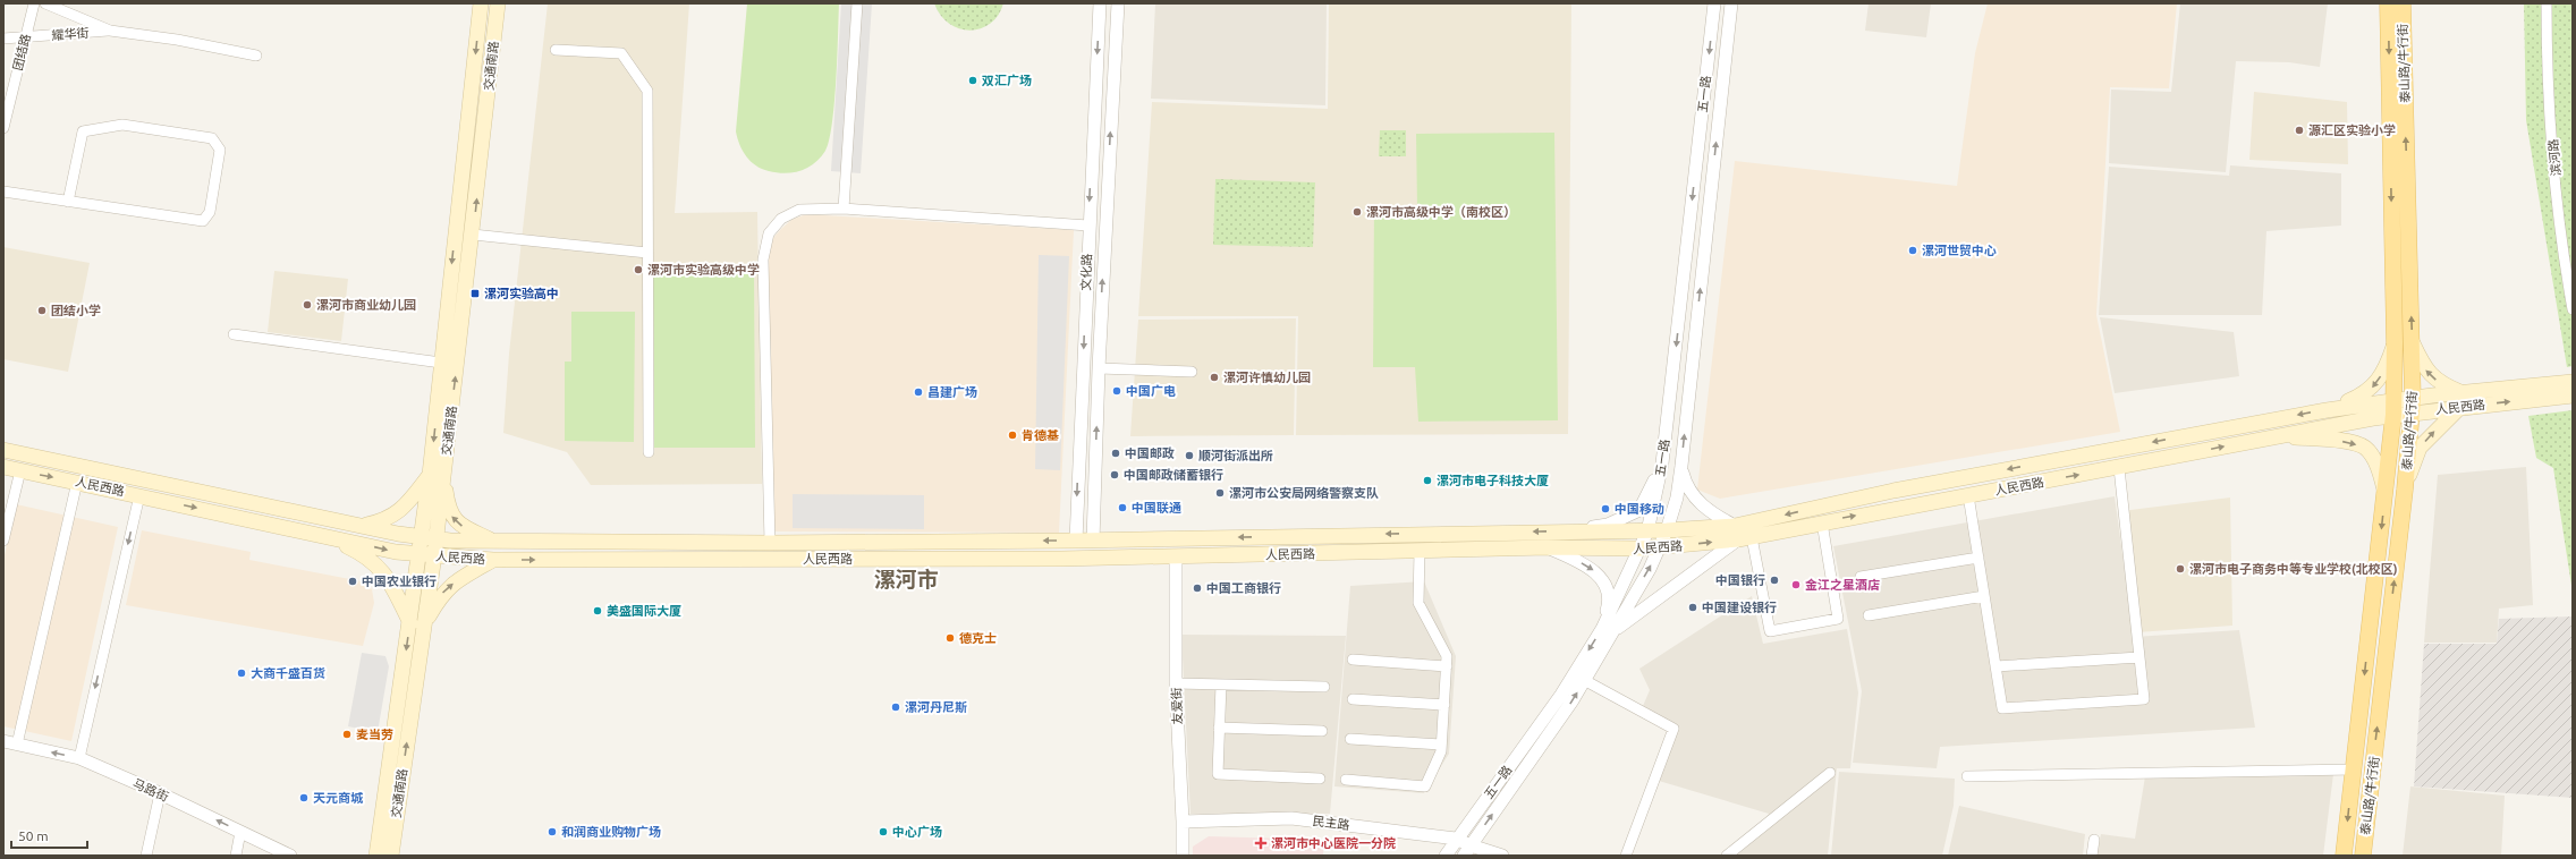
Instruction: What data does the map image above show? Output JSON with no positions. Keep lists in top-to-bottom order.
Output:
{
  "streets": {
    "main road": ["泰山路/牛行街", "交通南路", "人民西路"],
    "street": [
      "耀华街",
      "团结路",
      "五一路",
      "滨河路",
      "文化路",
      "友爱街",
      "马路街",
      "民主路"
    ]
  },
  "crossings": [
    ["耀华街", "团结路"],
    ["泰山路/牛行街", "人民西路"],
    ["交通南路", "人民西路"],
    ["五一路", "人民西路"],
    ["五一路", "民主路"],
    ["文化路", "人民西路"],
    ["人民西路", "友爱街"],
    ["友爱街", "民主路"]
  ],
  "one_way": ["马路街"],
  "districts": ["漯河市"],
  "places": {
    "other": [
      "双汇广场",
      "源汇区实验小学",
      "漯河市高级中学（南校区）",
      "漯河世贸中心",
      "漯河市实验高级中学",
      "漯河市商业幼儿园",
      "团结小学",
      "漯河许慎幼儿园",
      "中国广电",
      "昌建广场",
      "肯德基",
      "中国邮政",
      "顺河街派出所",
      "中国邮政储蓄银行",
      "漯河市电子科技大厦",
      "漯河市公安局网络警察支队",
      "中国联通",
      "中国移动",
      "漯河市电子商务中等专业学校(北校区)",
      "中国银行",
      "中国农业银行",
      "金江之星酒店",
      "中国工商银行",
      "中国建设银行",
      "美盛国际大厦",
      "德克士",
      "大商千盛百货",
      "漯河丹尼斯",
      "麦当劳",
      "天元商城",
      "和润商业购物广场",
      "中心广场"
    ],
    "transit": ["漯河实验高中"],
    "health": ["漯河市中心医院一分院"]
  },
  "scale_bar": "50 m"
}
